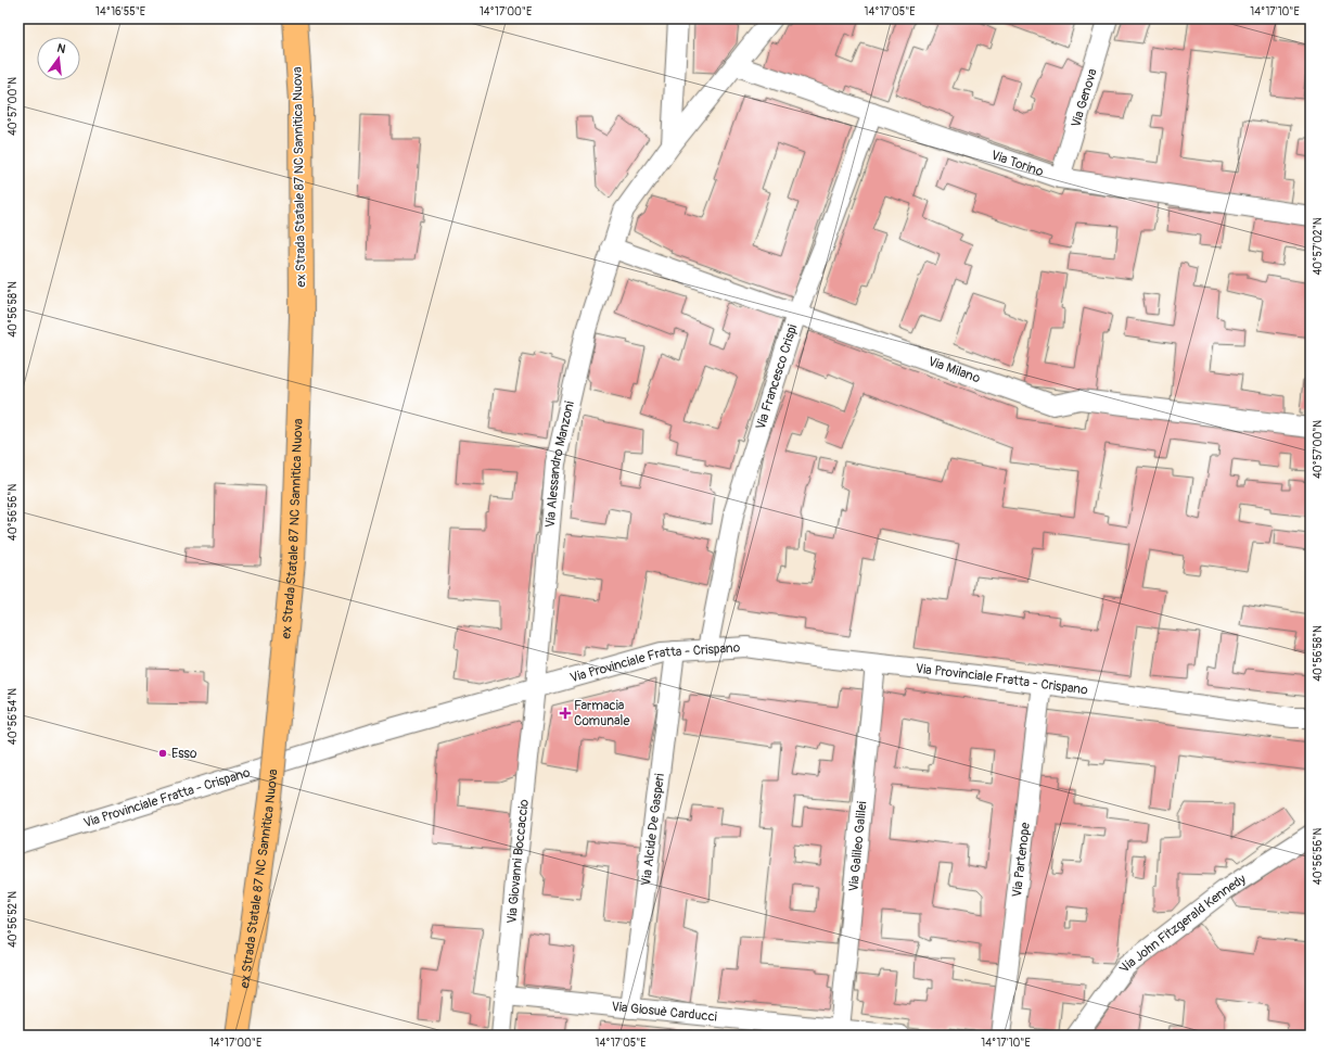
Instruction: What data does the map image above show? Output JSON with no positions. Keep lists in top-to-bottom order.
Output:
{
  "streets": {
    "highway": ["ex Strada Statale 87 NC Sannitica Nuova"],
    "street": [
      "Via Genova",
      "Via Torino",
      "Via Milano",
      "Via Francesco Crispi",
      "Via Alessandro Manzoni",
      "Via Provinciale Fratta - Crispano",
      "Via Alcide De Gasperi",
      "Via Galileo Galilei",
      "Via Partenope",
      "Via Giovanni Boccaccio",
      "Via John Fitzgerald Kennedy",
      "Via Giosuè Carducci"
    ]
  },
  "crossings": [
    ["Via Genova", "Via Torino"],
    ["Via Torino", "Via Francesco Crispi"],
    ["Via Torino", "Via Alessandro Manzoni"],
    ["Via Milano", "Via Francesco Crispi"],
    ["Via Milano", "Via Alessandro Manzoni"],
    ["Via Francesco Crispi", "Via Provinciale Fratta - Crispano"],
    ["Via Alessandro Manzoni", "Via Provinciale Fratta - Crispano"],
    ["Via Alessandro Manzoni", "Via Giovanni Boccaccio"],
    ["Via Provinciale Fratta - Crispano", "Via Alcide De Gasperi"],
    ["Via Provinciale Fratta - Crispano", "Via Galileo Galilei"],
    ["Via Provinciale Fratta - Crispano", "Via Partenope"],
    ["Via Provinciale Fratta - Crispano", "Via Giovanni Boccaccio"],
    ["Via Alcide De Gasperi", "Via Giosuè Carducci"],
    ["Via Galileo Galilei", "Via Giosuè Carducci"],
    ["Via Giovanni Boccaccio", "Via Giosuè Carducci"]
  ],
  "places": {
    "health": ["Farmacia Comunale"],
    "other": ["Esso"]
  },
  "north": "top",
  "coordinates": [
    "14°16'55\"E",
    "14°17'00\"E",
    "14°17'05\"E",
    "14°17'10\"E",
    "40°57'00\"N",
    "40°57'02\"N",
    "40°56'58\"N",
    "40°56'56\"N",
    "40°56'54\"N",
    "40°56'52\"N"
  ]
}
